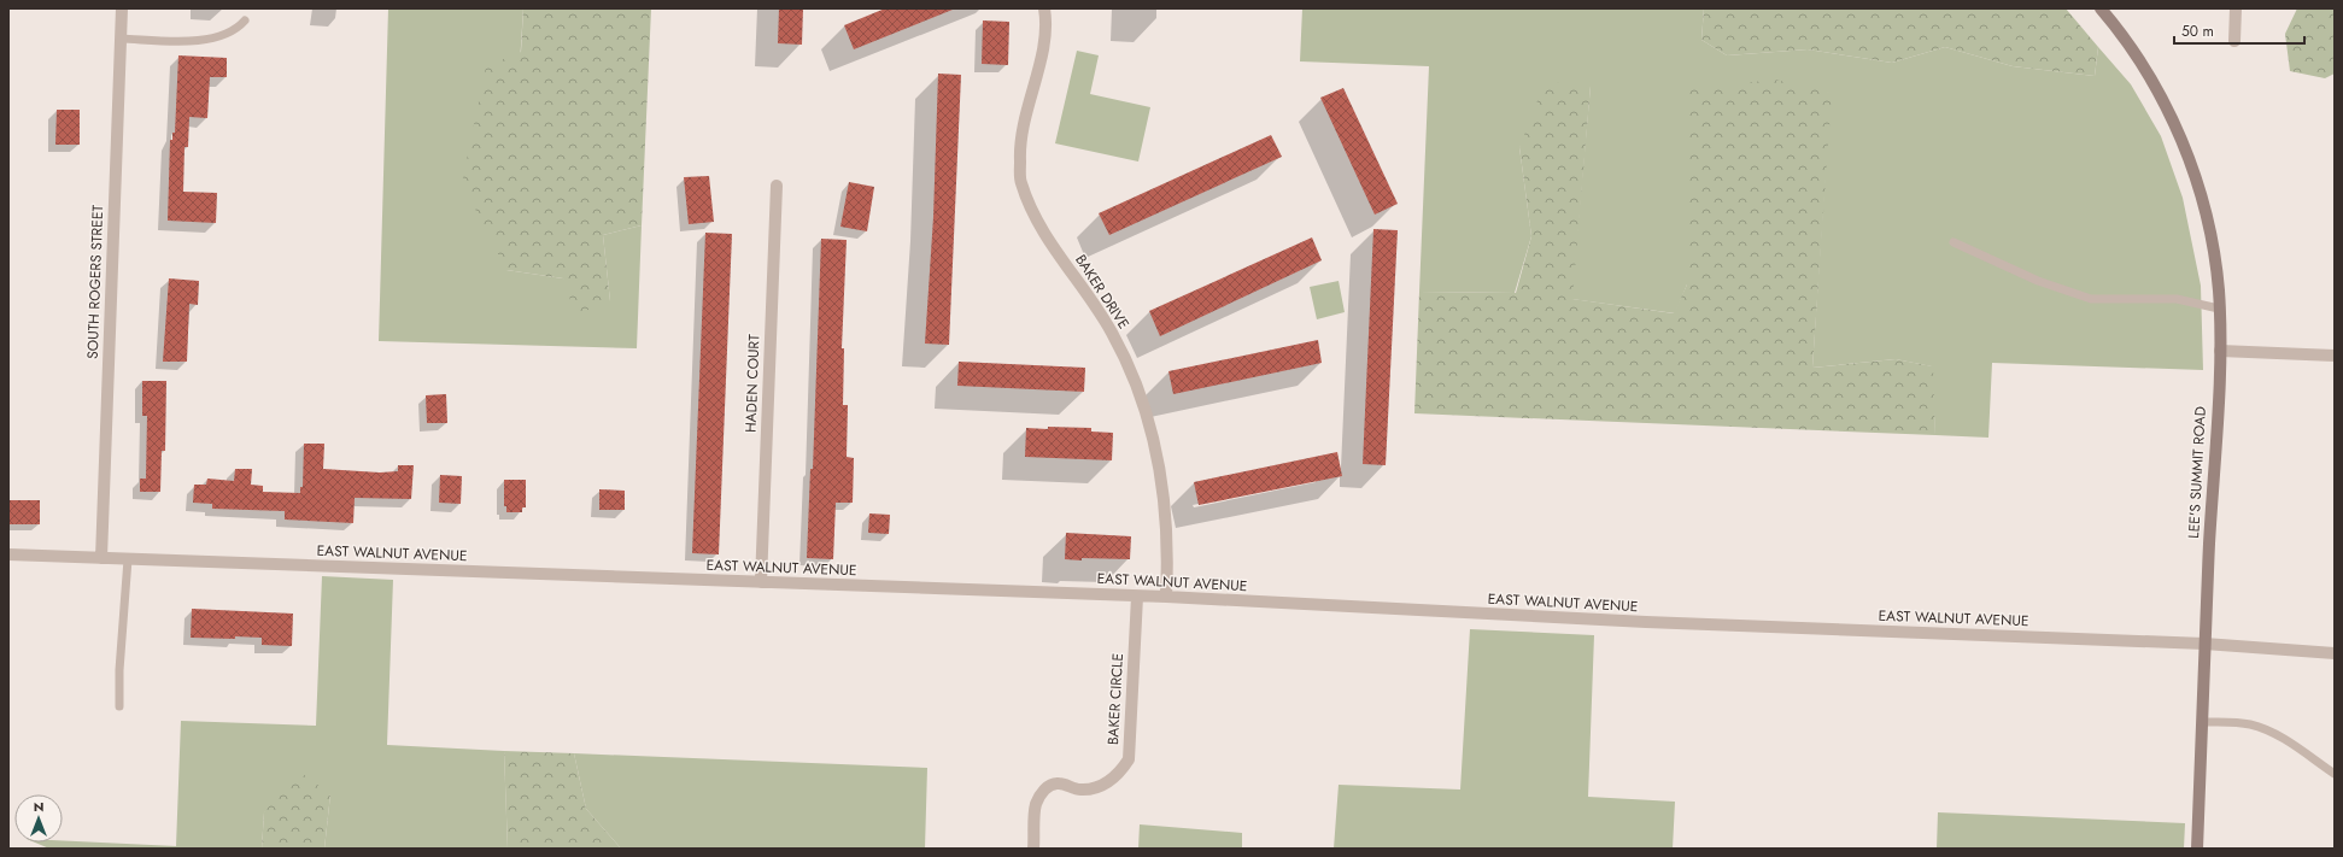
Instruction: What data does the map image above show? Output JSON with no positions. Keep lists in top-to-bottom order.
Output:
{
  "streets": {
    "main road": ["LEE'S SUMMIT ROAD"],
    "street": [
      "SOUTH ROGERS STREET",
      "BAKER DRIVE",
      "HADEN COURT",
      "EAST WALNUT AVENUE",
      "BAKER CIRCLE"
    ]
  },
  "crossings": [
    ["SOUTH ROGERS STREET", "EAST WALNUT AVENUE"],
    ["BAKER DRIVE", "EAST WALNUT AVENUE"],
    ["HADEN COURT", "EAST WALNUT AVENUE"],
    ["LEE'S SUMMIT ROAD", "EAST WALNUT AVENUE"],
    ["EAST WALNUT AVENUE", "BAKER CIRCLE"]
  ],
  "scale_bar": "50 m",
  "north": "top"
}
